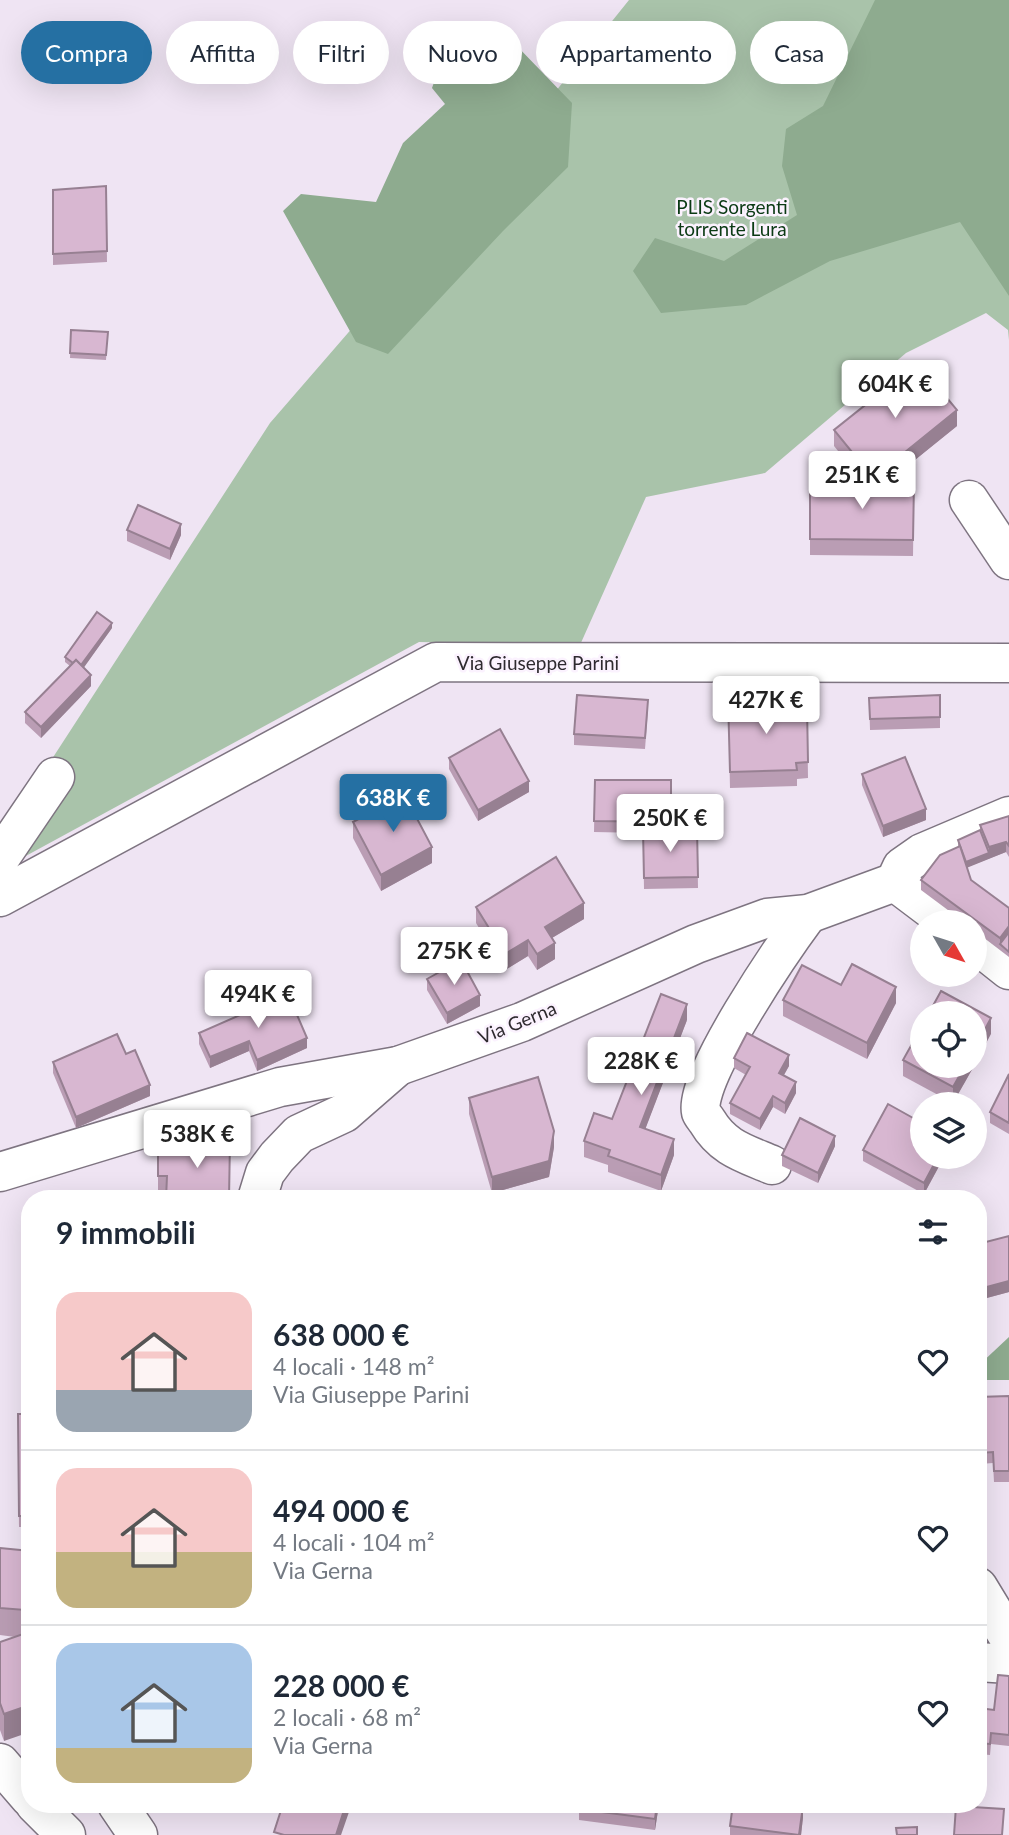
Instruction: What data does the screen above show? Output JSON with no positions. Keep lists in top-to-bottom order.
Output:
{
  "streets": {
    "street": ["Via Giuseppe Parini", "Via Gerna"]
  },
  "parks": ["PLIS Sorgenti torrente Lura"],
  "north": "bottom right",
  "page": {
    "chip": [
      "Compra",
      "Affitta",
      "Filtri",
      "Nuovo",
      "Appartamento",
      "Casa"
    ],
    "price": [
      "604K €",
      "251K €",
      "427K €",
      "638K €",
      "250K €",
      "275K €",
      "494K €",
      "228K €",
      "538K €"
    ],
    "heading": "9 immobili",
    "list": [
      {
        "name": "638 000 €",
        "note": "4 locali · 148 m² · Via Giuseppe Parini"
      },
      {
        "name": "494 000 €",
        "note": "4 locali · 104 m² · Via Gerna"
      },
      {
        "name": "228 000 €",
        "note": "2 locali · 68 m² · Via Gerna"
      }
    ]
  }
}
